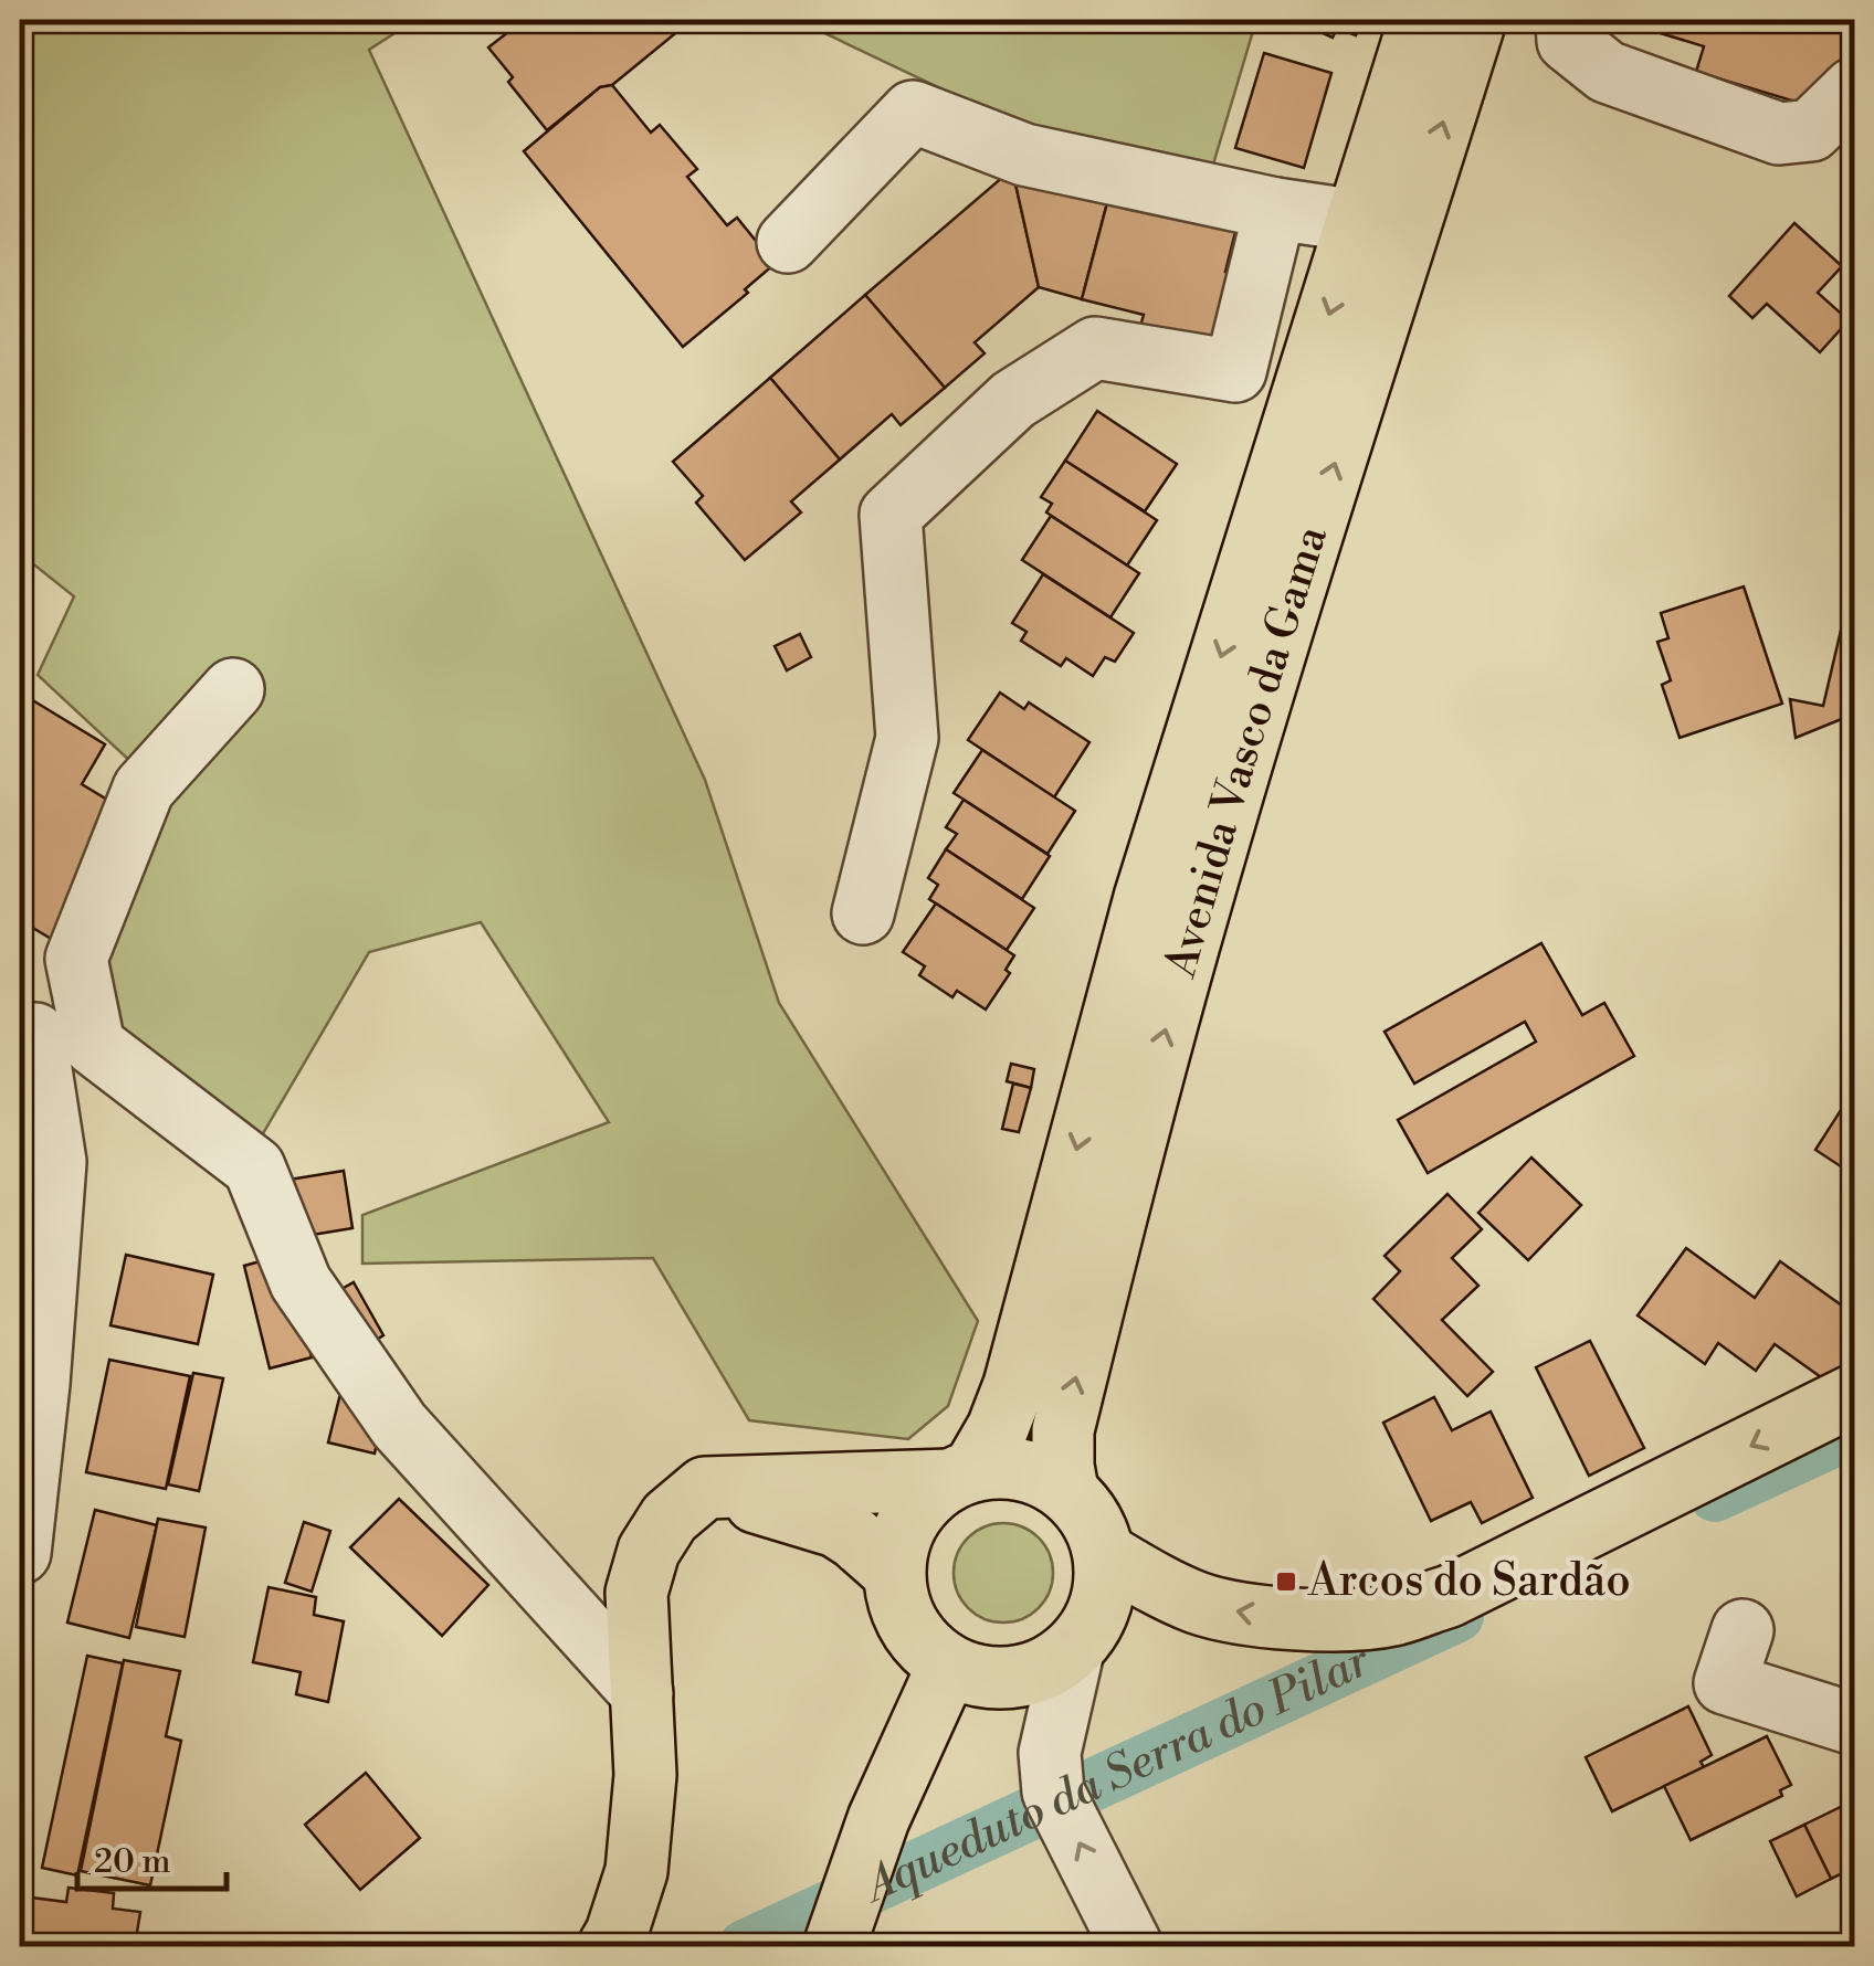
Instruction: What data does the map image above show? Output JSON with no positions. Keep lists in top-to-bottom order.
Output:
{
  "streets": {
    "main road": ["Avenida Vasco da Gama"]
  },
  "water": ["Aqueduto da Serra do Pilar"],
  "places": {
    "transit": ["Arcos do Sardão"]
  },
  "scale_bar": "20 m"
}
